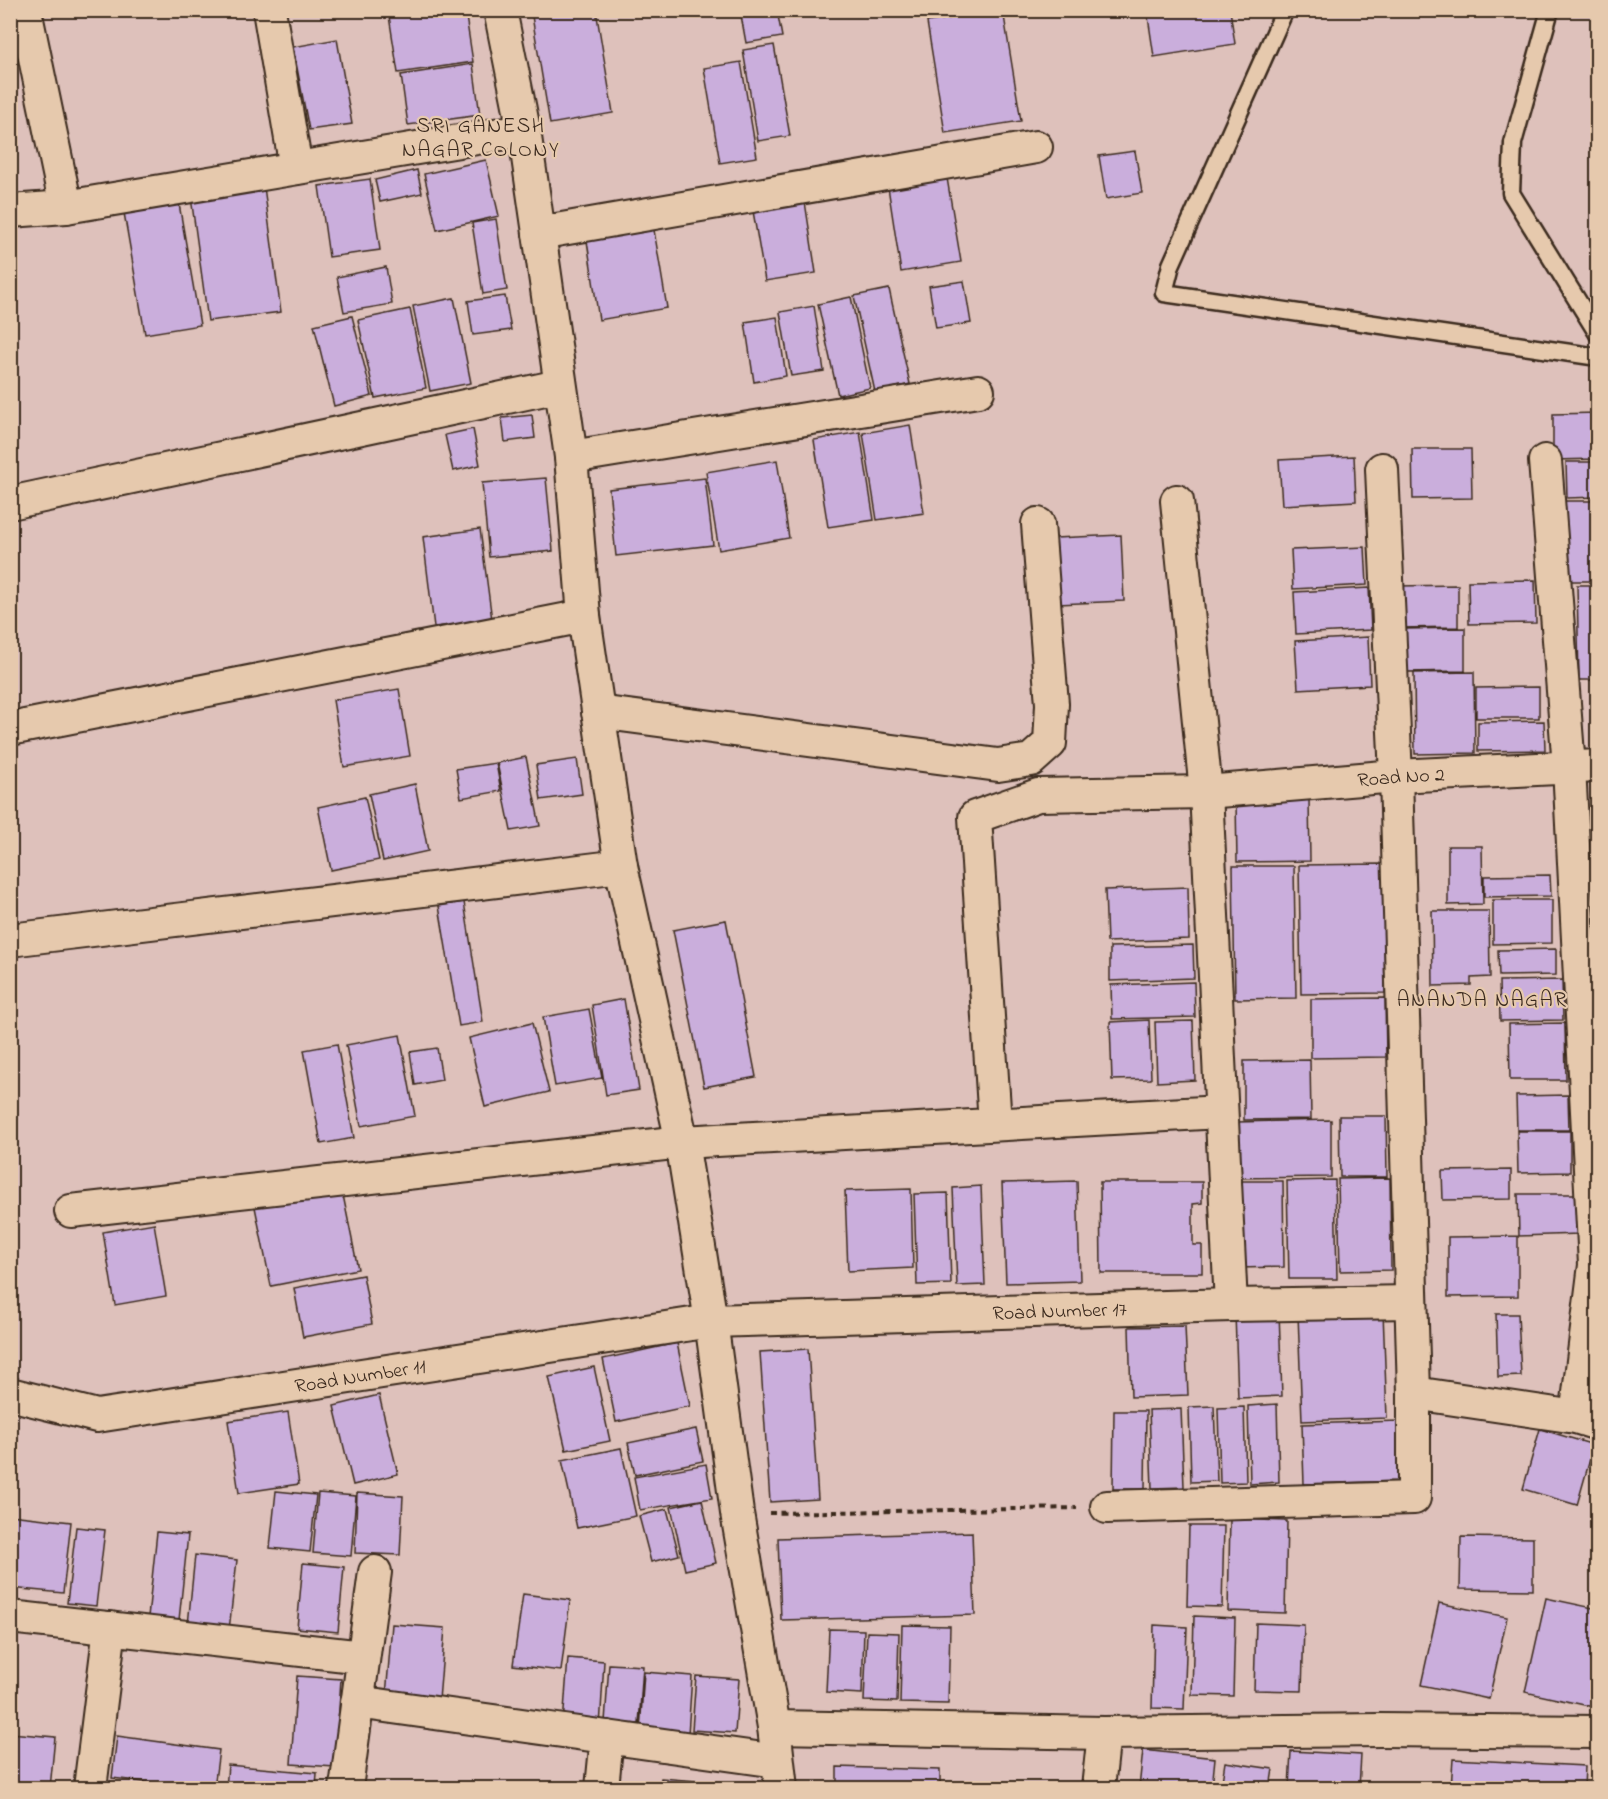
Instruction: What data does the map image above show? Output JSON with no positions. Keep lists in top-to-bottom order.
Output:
{
  "streets": {
    "street": ["Road No 2", "Road Number 17", "Road Number 11"]
  },
  "crossings": [
    ["Road Number 17", "Road Number 11"]
  ],
  "districts": ["SRI GANESH NAGAR COLONY", "ANANDA NAGAR"]
}
